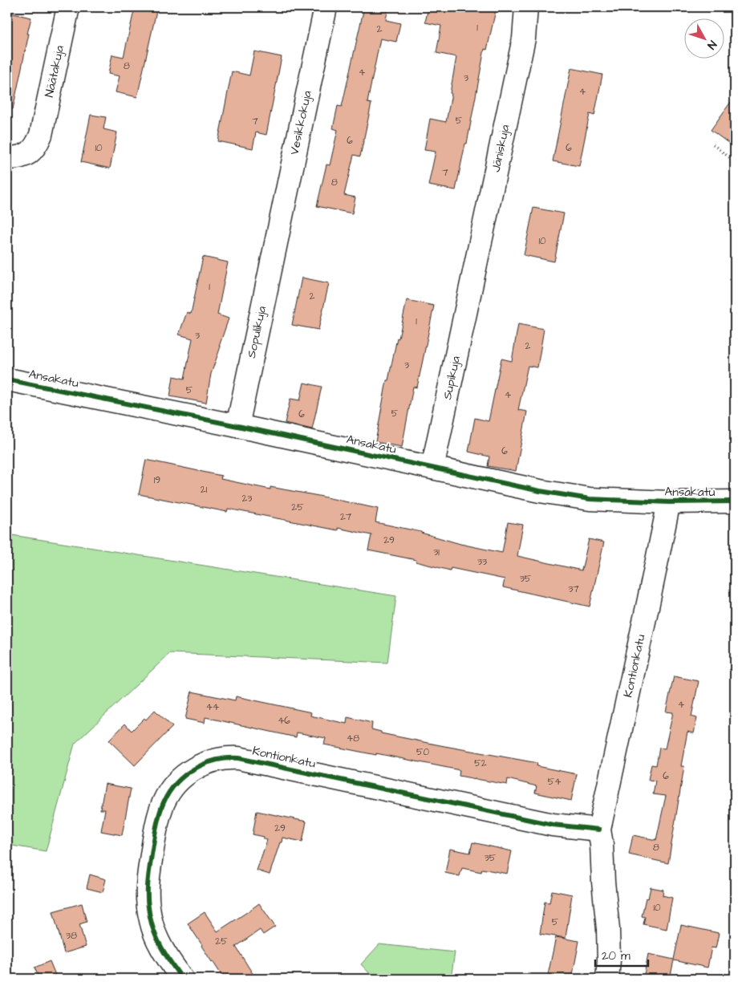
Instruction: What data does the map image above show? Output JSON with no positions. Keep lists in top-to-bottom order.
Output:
{
  "streets": {
    "street": [
      "Näätakuja",
      "Vesikkokuja",
      "Jäniskuja",
      "Sopulikuja",
      "Supikuja",
      "Ansakatu",
      "Kontionkatu"
    ]
  },
  "crossings": [
    ["Vesikkokuja", "Sopulikuja"],
    ["Jäniskuja", "Supikuja"],
    ["Sopulikuja", "Ansakatu"],
    ["Supikuja", "Ansakatu"],
    ["Ansakatu", "Kontionkatu"]
  ],
  "house_numbers": [
    "1",
    "2",
    "8",
    "4",
    "3",
    "4",
    "5",
    "7",
    "6",
    "10",
    "6",
    "7",
    "8",
    "10",
    "1",
    "2",
    "1",
    "3",
    "2",
    "3",
    "5",
    "4",
    "5",
    "6",
    "6",
    "19",
    "21",
    "23",
    "25",
    "27",
    "29",
    "31",
    "33",
    "35",
    "37",
    "4",
    "44",
    "46",
    "48",
    "50",
    "52",
    "6",
    "54",
    "29",
    "8",
    "35",
    "10",
    "5",
    "38",
    "25"
  ],
  "scale_bar": "20 m",
  "north": "bottom right"
}
